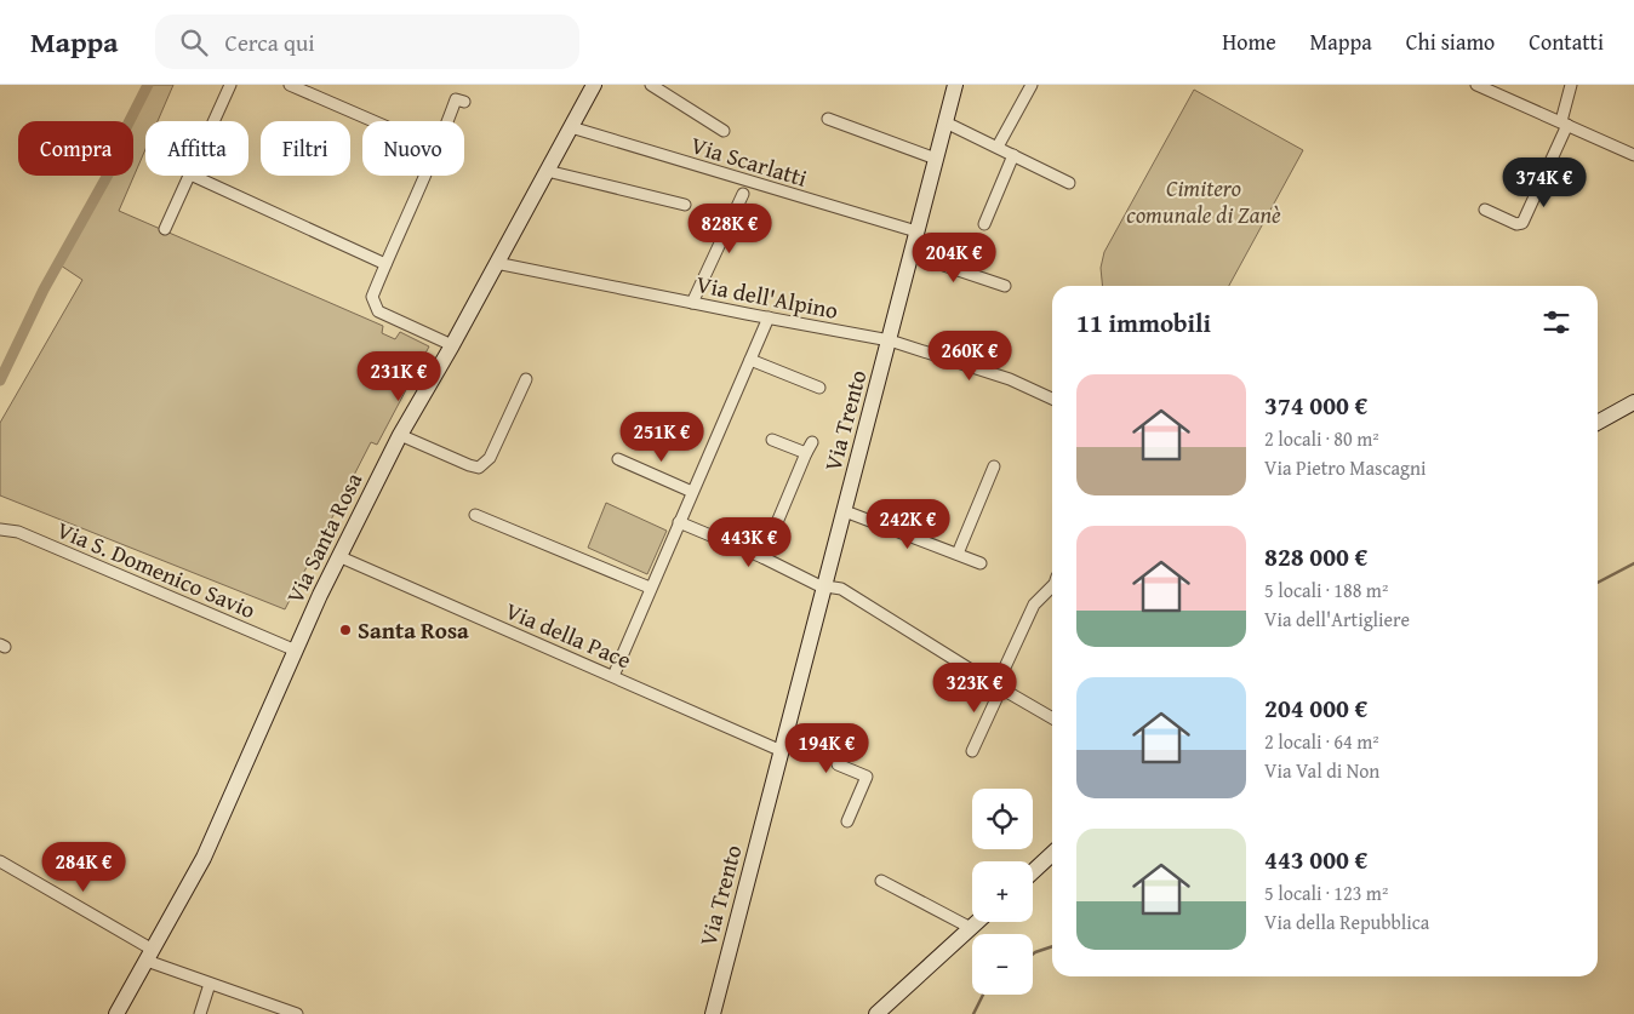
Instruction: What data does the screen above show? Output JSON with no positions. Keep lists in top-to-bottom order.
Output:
{
  "streets": {
    "street": [
      "Via Scarlatti",
      "Via dell'Alpino",
      "Via Trento",
      "Via Santa Rosa",
      "Via S. Domenico Savio",
      "Via della Pace"
    ]
  },
  "crossings": [
    ["Via Scarlatti", "Via Trento"],
    ["Via Scarlatti", "Via Santa Rosa"],
    ["Via dell'Alpino", "Via Trento"],
    ["Via dell'Alpino", "Via Santa Rosa"],
    ["Via Trento", "Via della Pace"],
    ["Via Santa Rosa", "Via S. Domenico Savio"],
    ["Via Santa Rosa", "Via della Pace"]
  ],
  "parks": ["Cimitero comunale di Zanè"],
  "places": ["Santa Rosa"],
  "page": {
    "header": "Mappa",
    "search": "Cerca qui",
    "nav": [
      "Home",
      "Mappa",
      "Chi siamo",
      "Contatti"
    ],
    "chip": [
      "Compra",
      "Affitta",
      "Filtri",
      "Nuovo"
    ],
    "price": [
      "374K €",
      "828K €",
      "204K €",
      "260K €",
      "231K €",
      "251K €",
      "242K €",
      "443K €",
      "323K €",
      "194K €",
      "284K €"
    ],
    "heading": "11 immobili",
    "list": [
      {
        "name": "374 000 €",
        "note": "2 locali · 80 m² · Via Pietro Mascagni"
      },
      {
        "name": "828 000 €",
        "note": "5 locali · 188 m² · Via dell'Artigliere"
      },
      {
        "name": "204 000 €",
        "note": "2 locali · 64 m² · Via Val di Non"
      },
      {
        "name": "443 000 €",
        "note": "5 locali · 123 m² · Via della Repubblica"
      }
    ],
    "map_buttons": ["+", "−"]
  }
}
